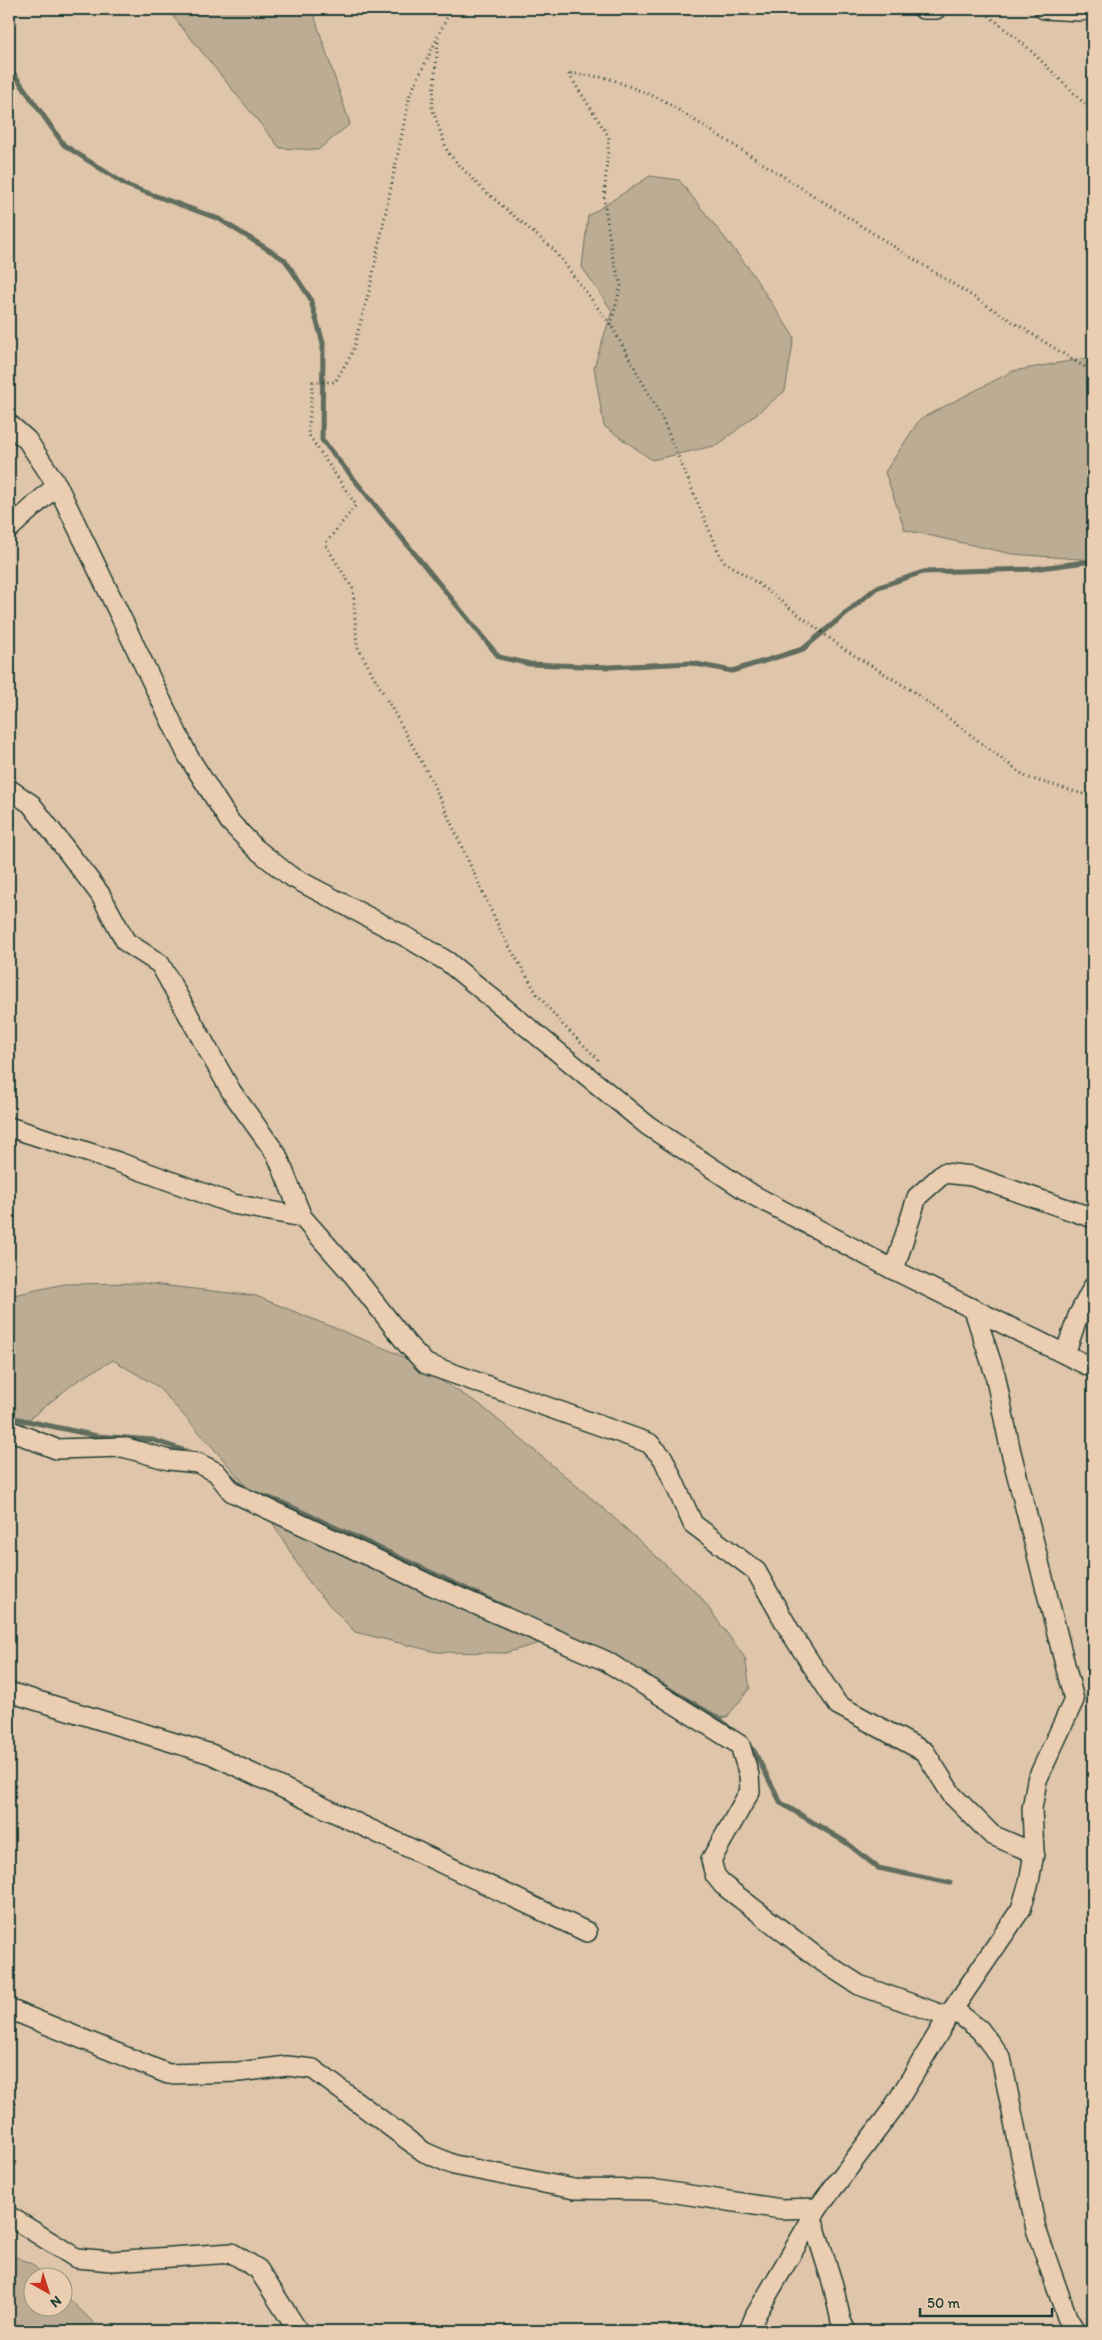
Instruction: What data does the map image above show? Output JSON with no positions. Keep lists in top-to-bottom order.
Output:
{
  "scale_bar": "50 m",
  "north": "bottom right"
}
